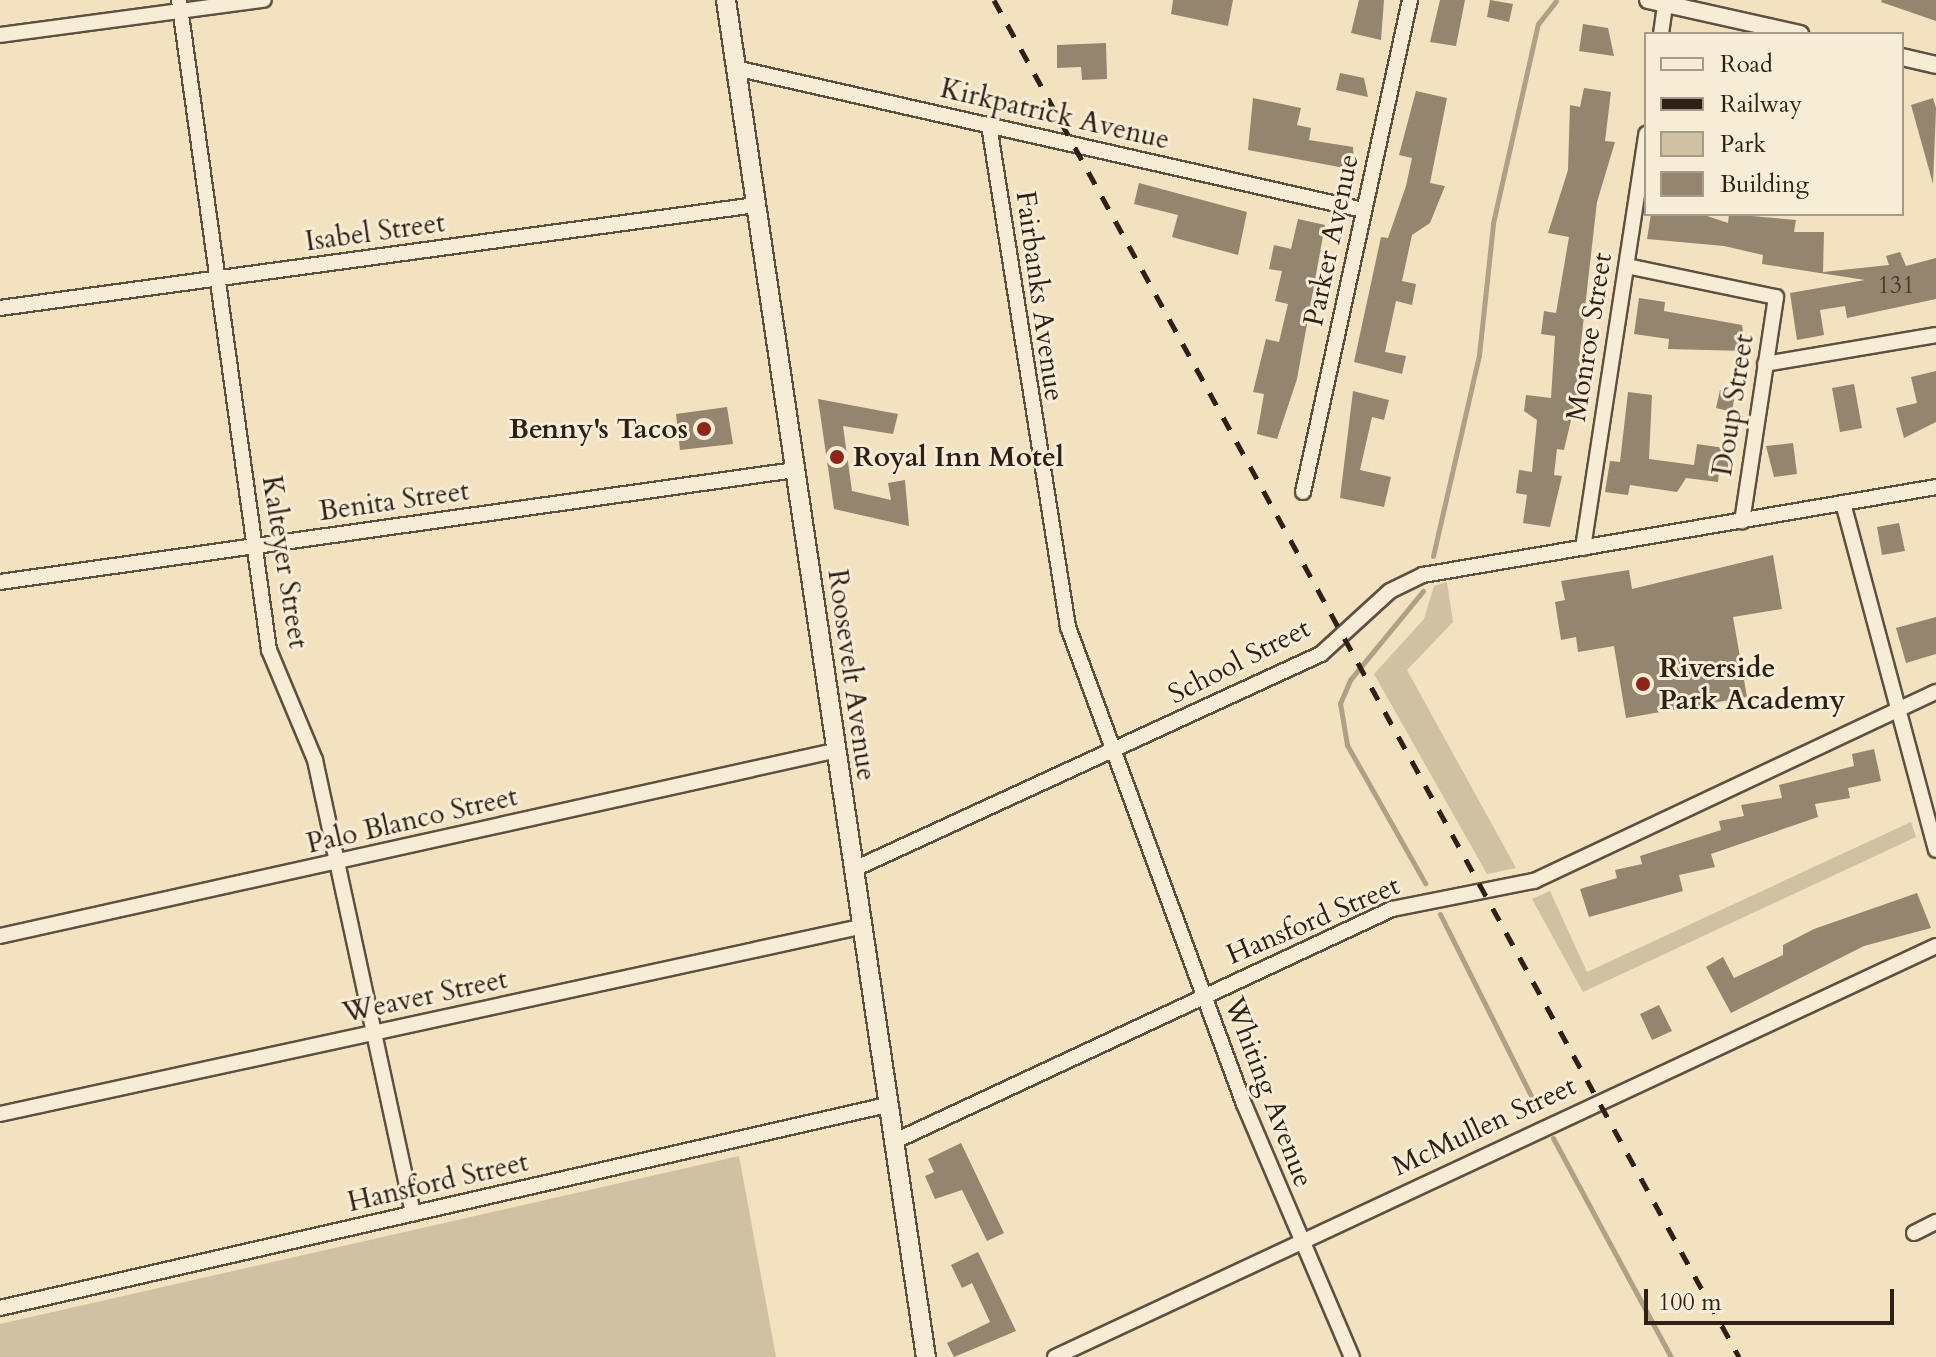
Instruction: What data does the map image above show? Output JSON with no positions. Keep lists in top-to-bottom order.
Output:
{
  "streets": {
    "main road": ["Roosevelt Avenue"],
    "street": [
      "Kirkpatrick Avenue",
      "Isabel Street",
      "Parker Avenue",
      "Fairbanks Avenue",
      "Monroe Street",
      "Doup Street",
      "Benita Street",
      "Kalteyer Street",
      "School Street",
      "Palo Blanco Street",
      "Hansford Street",
      "Weaver Street",
      "Whiting Avenue",
      "McMullen Street"
    ]
  },
  "crossings": [
    ["Kirkpatrick Avenue", "Parker Avenue"],
    ["Kirkpatrick Avenue", "Fairbanks Avenue"],
    ["Kirkpatrick Avenue", "Roosevelt Avenue"],
    ["Isabel Street", "Kalteyer Street"],
    ["Isabel Street", "Roosevelt Avenue"],
    ["Fairbanks Avenue", "School Street"],
    ["Fairbanks Avenue", "Whiting Avenue"],
    ["Monroe Street", "Doup Street"],
    ["Monroe Street", "School Street"],
    ["Doup Street", "School Street"],
    ["Benita Street", "Kalteyer Street"],
    ["Benita Street", "Roosevelt Avenue"],
    ["Kalteyer Street", "Palo Blanco Street"],
    ["Kalteyer Street", "Hansford Street"],
    ["Kalteyer Street", "Weaver Street"],
    ["School Street", "Roosevelt Avenue"],
    ["School Street", "Whiting Avenue"],
    ["Roosevelt Avenue", "Palo Blanco Street"],
    ["Roosevelt Avenue", "Hansford Street"],
    ["Roosevelt Avenue", "Weaver Street"],
    ["Hansford Street", "Whiting Avenue"],
    ["Whiting Avenue", "McMullen Street"]
  ],
  "places": ["Benny's Tacos", "Royal Inn Motel", "Riverside Park Academy"],
  "house_numbers": ["131"],
  "legend": [
    "Road",
    "Railway",
    "Park",
    "Building"
  ],
  "scale_bar": "100 m"
}
